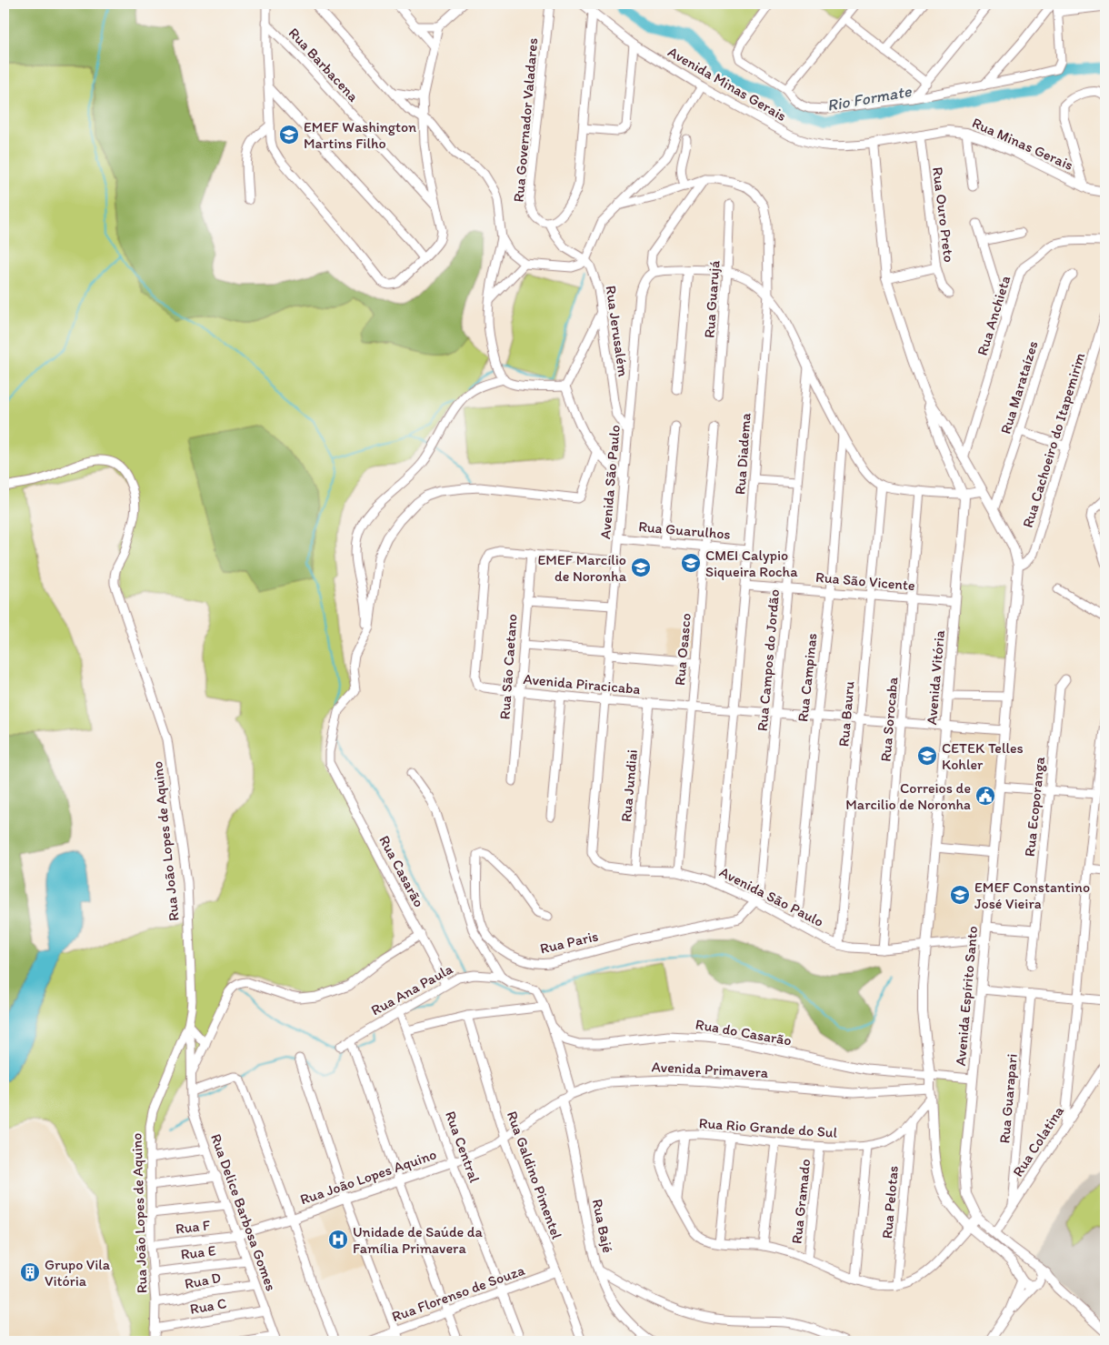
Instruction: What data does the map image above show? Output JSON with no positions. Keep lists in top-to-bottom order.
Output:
{
  "streets": {
    "street": [
      "Rua Barbacena",
      "Avenida Minas Gerais",
      "Rua Governador Valadares",
      "Rua Minas Gerais",
      "Rua Ouro Preto",
      "Rua Guarujá",
      "Rua Anchieta",
      "Rua Jerusalém",
      "Rua Marataízes",
      "Rua Cachoeiro do Itapemirim",
      "Rua Diadema",
      "Avenida São Paulo",
      "Rua Guarulhos",
      "Rua São Vicente",
      "Rua Osasco",
      "Rua Campos do Jordão",
      "Rua São Caetano",
      "Rua Campinas",
      "Avenida Vitória",
      "Avenida Piracicaba",
      "Rua Bauru",
      "Rua Sorocaba",
      "Rua Jundiai",
      "Rua Ecoporanga",
      "Rua João Lopes de Aquino",
      "Rua Casarão",
      "Rua Paris",
      "Rua Ana Paula",
      "Avenida Espírito Santo",
      "Rua do Casarão",
      "Avenida Primavera",
      "Rua Guarapari",
      "Rua Rio Grande do Sul",
      "Rua Colatina",
      "Rua Central",
      "Rua Galdino Pimentel",
      "Rua João Lopes Aquino",
      "Rua Gramado",
      "Rua Pelotas",
      "Rua Delice Barbosa Gomes",
      "Rua Bajé",
      "Rua F",
      "Rua E",
      "Rua D",
      "Rua Florenso de Souza",
      "Rua C"
    ]
  },
  "crossings": [
    ["Avenida Minas Gerais", "Rua Minas Gerais"],
    ["Avenida Minas Gerais", "Avenida Espírito Santo"],
    ["Rua Minas Gerais", "Rua Ouro Preto"],
    ["Rua Minas Gerais", "Avenida Espírito Santo"],
    ["Rua Anchieta", "Avenida Espírito Santo"],
    ["Rua Jerusalém", "Avenida São Paulo"],
    ["Rua Marataízes", "Avenida Espírito Santo"],
    ["Rua Cachoeiro do Itapemirim", "Avenida Espírito Santo"],
    ["Rua Diadema", "Avenida São Paulo"],
    ["Rua Diadema", "Rua Guarulhos"],
    ["Rua Diadema", "Rua São Vicente"],
    ["Rua Diadema", "Avenida Piracicaba"],
    ["Avenida São Paulo", "Rua Guarulhos"],
    ["Avenida São Paulo", "Rua Osasco"],
    ["Avenida São Paulo", "Rua Campos do Jordão"],
    ["Avenida São Paulo", "Rua Campinas"],
    ["Avenida São Paulo", "Avenida Vitória"],
    ["Avenida São Paulo", "Avenida Piracicaba"],
    ["Avenida São Paulo", "Rua Bauru"],
    ["Avenida São Paulo", "Rua Sorocaba"],
    ["Avenida São Paulo", "Rua Jundiai"],
    ["Avenida São Paulo", "Rua Paris"],
    ["Avenida São Paulo", "Avenida Espírito Santo"],
    ["Rua Guarulhos", "Rua Osasco"],
    ["Rua São Vicente", "Rua Campos do Jordão"],
    ["Rua São Vicente", "Rua Campinas"],
    ["Rua São Vicente", "Avenida Vitória"],
    ["Rua São Vicente", "Rua Bauru"],
    ["Rua São Vicente", "Rua Sorocaba"],
    ["Rua Osasco", "Avenida Piracicaba"],
    ["Rua Campos do Jordão", "Avenida Piracicaba"],
    ["Rua Campos do Jordão", "Rua Paris"],
    ["Rua São Caetano", "Avenida Piracicaba"],
    ["Rua Campinas", "Avenida Piracicaba"],
    ["Avenida Vitória", "Avenida Piracicaba"],
    ["Avenida Vitória", "Avenida Espírito Santo"],
    ["Avenida Vitória", "Rua do Casarão"],
    ["Avenida Vitória", "Avenida Primavera"],
    ["Avenida Vitória", "Rua Rio Grande do Sul"],
    ["Avenida Piracicaba", "Rua Bauru"],
    ["Avenida Piracicaba", "Rua Sorocaba"],
    ["Avenida Piracicaba", "Rua Jundiai"],
    ["Avenida Piracicaba", "Avenida Espírito Santo"],
    ["Rua João Lopes de Aquino", "Rua Delice Barbosa Gomes"],
    ["Rua João Lopes de Aquino", "Rua F"],
    ["Rua João Lopes de Aquino", "Rua E"],
    ["Rua João Lopes de Aquino", "Rua D"],
    ["Rua João Lopes de Aquino", "Rua C"],
    ["Rua Casarão", "Rua Ana Paula"],
    ["Rua Ana Paula", "Rua do Casarão"],
    ["Rua Ana Paula", "Rua Central"],
    ["Avenida Espírito Santo", "Rua Colatina"],
    ["Avenida Primavera", "Rua Rio Grande do Sul"],
    ["Avenida Primavera", "Rua Galdino Pimentel"],
    ["Avenida Primavera", "Rua João Lopes Aquino"],
    ["Avenida Primavera", "Rua Bajé"],
    ["Rua Guarapari", "Rua Colatina"],
    ["Rua Rio Grande do Sul", "Rua Gramado"],
    ["Rua Rio Grande do Sul", "Rua Pelotas"],
    ["Rua Central", "Rua João Lopes Aquino"],
    ["Rua Central", "Rua Florenso de Souza"],
    ["Rua Galdino Pimentel", "Rua João Lopes Aquino"],
    ["Rua Galdino Pimentel", "Rua Florenso de Souza"],
    ["Rua João Lopes Aquino", "Rua Delice Barbosa Gomes"],
    ["Rua João Lopes Aquino", "Rua F"],
    ["Rua Delice Barbosa Gomes", "Rua F"],
    ["Rua Delice Barbosa Gomes", "Rua E"],
    ["Rua Delice Barbosa Gomes", "Rua D"],
    ["Rua Delice Barbosa Gomes", "Rua C"]
  ],
  "water": ["Rio Formate"],
  "places": {
    "school or university": [
      "EMEF Washington Martins Filho",
      "CMEI Calypio Siqueira Rocha",
      "EMEF Marcílio de Noronha",
      "CETEK Telles Kohler",
      "EMEF Constantino José Vieira"
    ],
    "public building": ["Correios de Marcilio de Noronha"],
    "hospital": ["Unidade de Saúde da Família Primavera"],
    "building": ["Grupo Vila Vitória"]
  }
}
